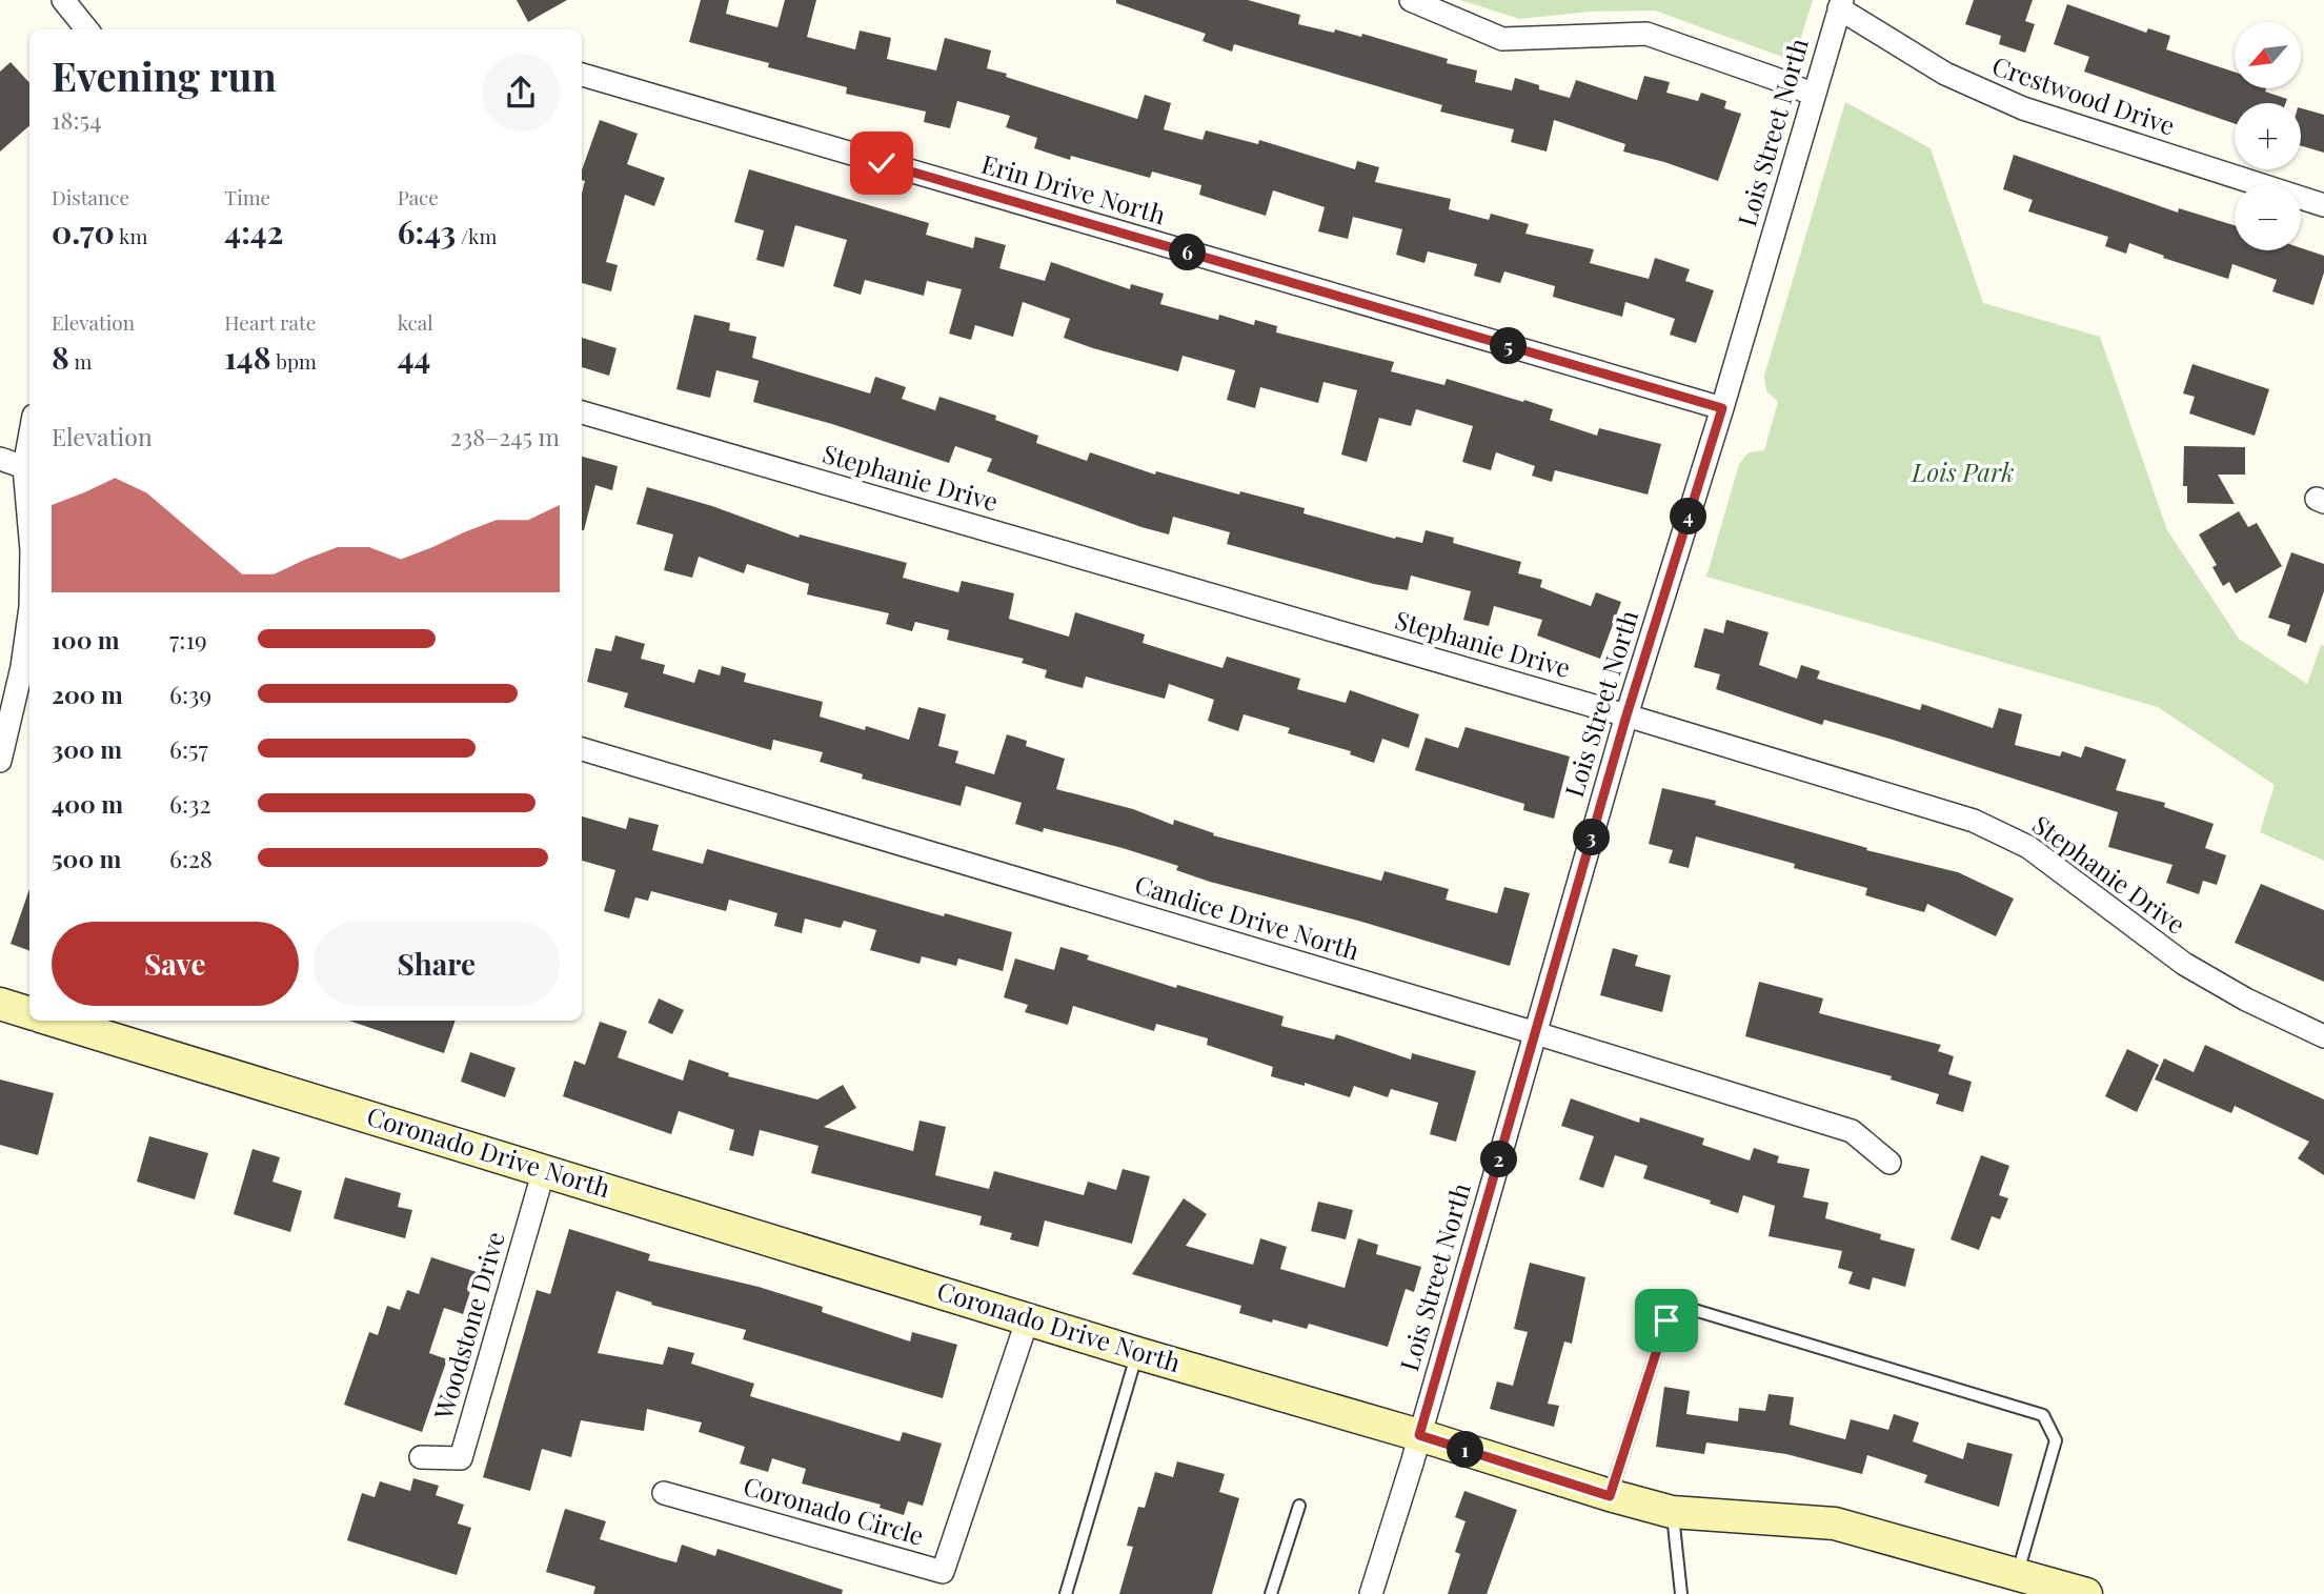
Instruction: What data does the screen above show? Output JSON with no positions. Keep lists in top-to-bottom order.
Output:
{
  "streets": {
    "street": [
      "Crestwood Drive",
      "Lois Street North",
      "Erin Drive North",
      "Stephanie Drive",
      "Candice Drive North",
      "Coronado Drive North",
      "Woodstone Drive",
      "Coronado Circle"
    ]
  },
  "crossings": [
    ["Crestwood Drive", "Lois Street North"],
    ["Lois Street North", "Erin Drive North"],
    ["Lois Street North", "Stephanie Drive"],
    ["Lois Street North", "Candice Drive North"],
    ["Lois Street North", "Coronado Drive North"],
    ["Coronado Drive North", "Woodstone Drive"],
    ["Coronado Drive North", "Coronado Circle"]
  ],
  "parks": ["Lois Park"],
  "north": "bottom left",
  "page": {
    "map_buttons": ["+", "−"],
    "heading": ["Evening run", "18:54"],
    "stats": [
      ["Distance", "0.70 km"],
      ["Time", "4:42"],
      ["Pace", "6:43 /km"],
      ["Elevation", "8 m"],
      ["Heart rate", "148 bpm"],
      ["kcal", "44"]
    ],
    "pins": [
      "6",
      "5",
      "4",
      "3",
      "2",
      "1"
    ],
    "chart": ["Elevation", "238–245 m"],
    "list": [
      {
        "name": "100 m",
        "note": "7:19"
      },
      {
        "name": "200 m",
        "note": "6:39"
      },
      {
        "name": "300 m",
        "note": "6:57"
      },
      {
        "name": "400 m",
        "note": "6:32"
      },
      {
        "name": "500 m",
        "note": "6:28"
      }
    ],
    "buttons": ["Save", "Share"]
  }
}
